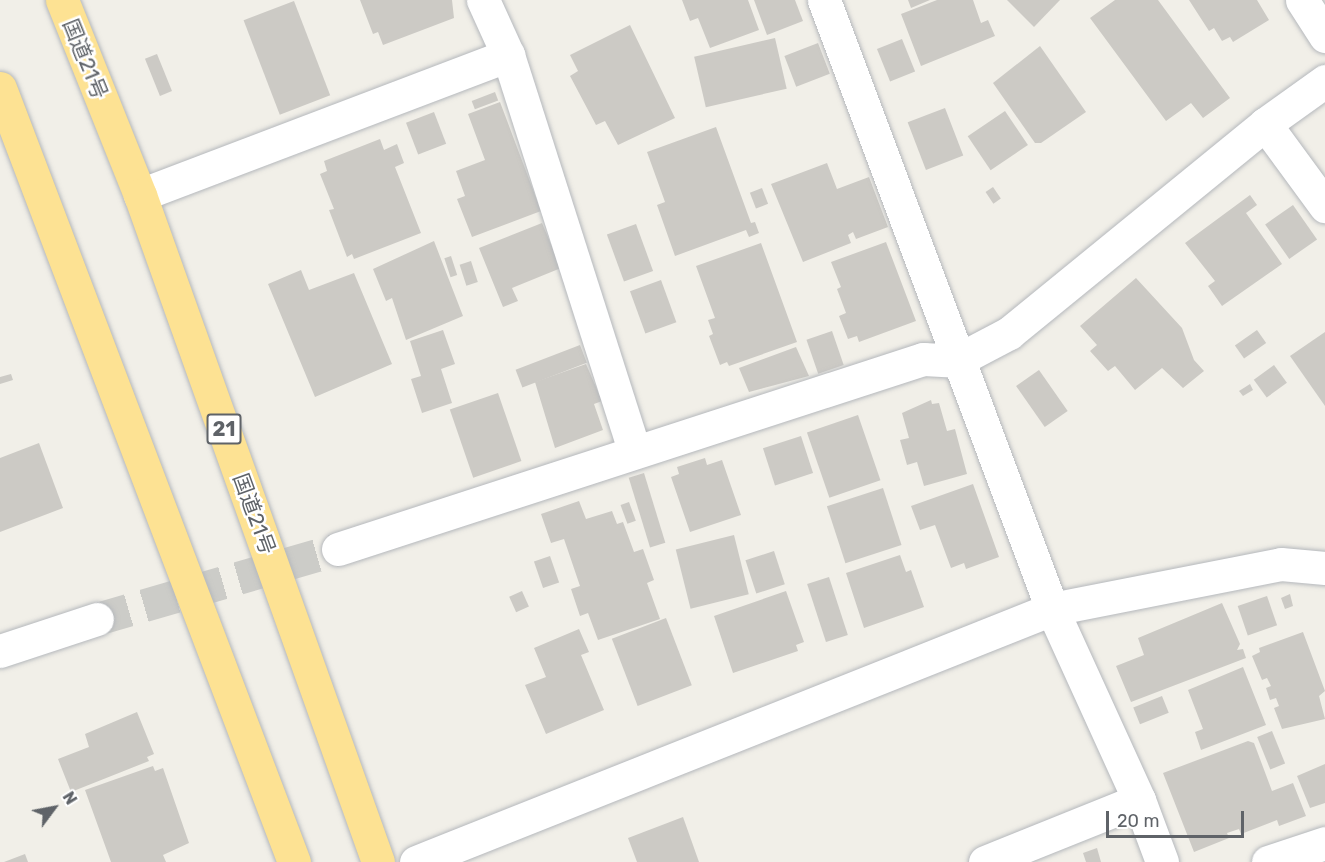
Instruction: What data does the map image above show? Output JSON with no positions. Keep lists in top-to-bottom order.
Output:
{
  "streets": {
    "highway": ["国道21号", "21"]
  },
  "scale_bar": "20 m",
  "north": "top right"
}
